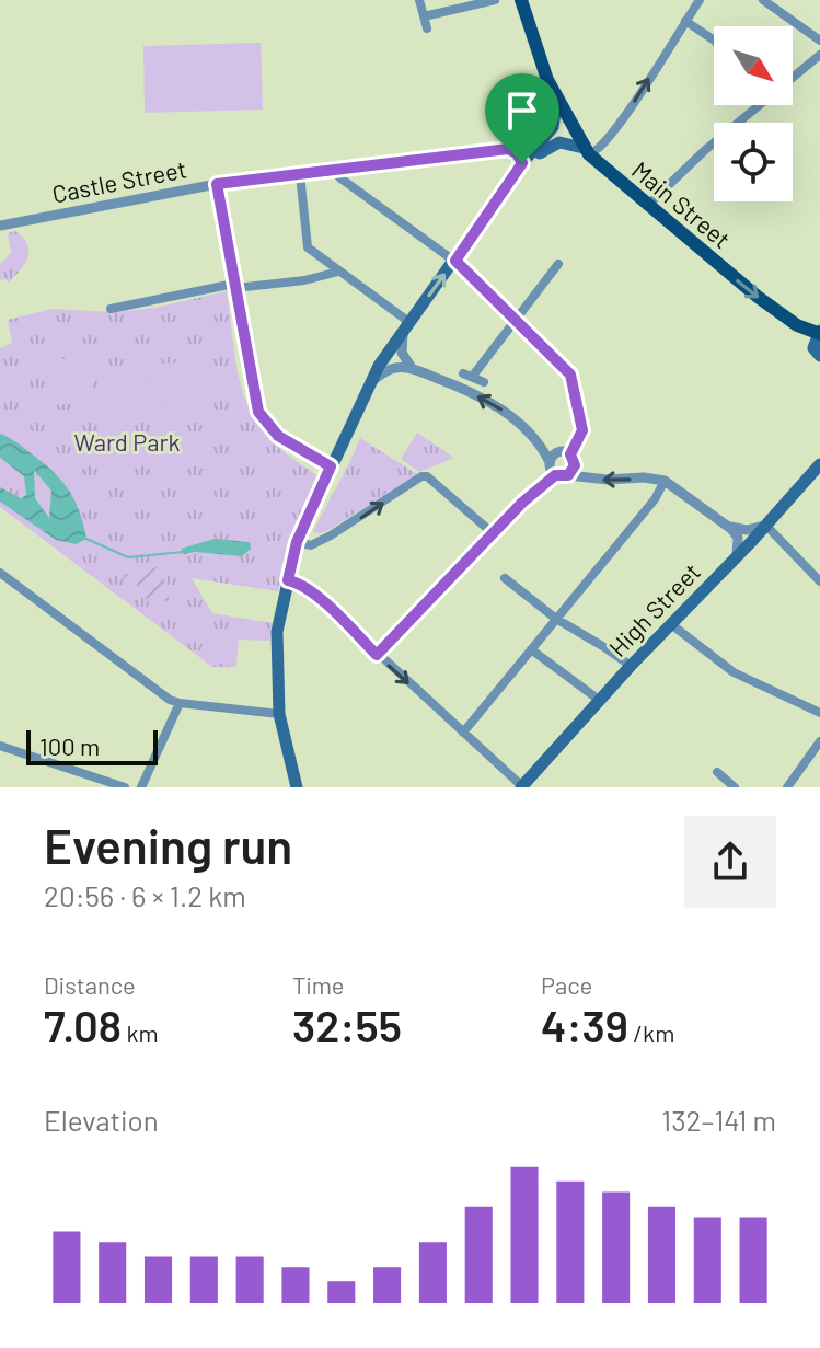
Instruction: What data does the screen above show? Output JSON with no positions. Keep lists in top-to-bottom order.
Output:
{
  "streets": {
    "main road": ["Main Street", "High Street"],
    "street": ["Castle Street"]
  },
  "crossings": [
    ["Castle Street", "Main Street"]
  ],
  "one_way": ["Main Street"],
  "parks": ["Ward Park"],
  "scale_bar": "100 m",
  "north": "bottom right",
  "page": {
    "scale": "100 m",
    "heading": ["Evening run", "20:56 · 6 × 1.2 km"],
    "stats": [
      ["Distance", "7.08 km"],
      ["Time", "32:55"],
      ["Pace", "4:39 /km"]
    ],
    "chart": ["Elevation", "132–141 m"]
  }
}
